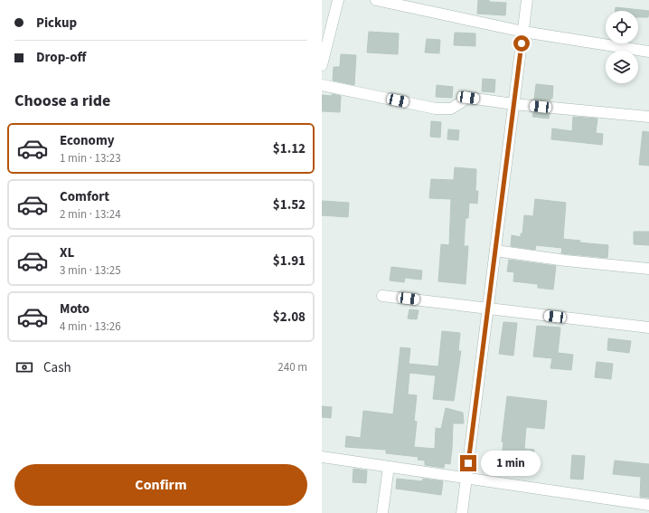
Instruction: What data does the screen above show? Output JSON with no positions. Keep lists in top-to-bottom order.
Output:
{
  "page": {
    "banner": ["Pickup", "Drop-off"],
    "heading": "Choose a ride",
    "list": [
      {
        "name": "Economy",
        "note": "1 min · 13:23",
        "value": "$1.12"
      },
      {
        "name": "Comfort",
        "note": "2 min · 13:24",
        "value": "$1.52"
      },
      {
        "name": "XL",
        "note": "3 min · 13:25",
        "value": "$1.91"
      },
      {
        "name": "Moto",
        "note": "4 min · 13:26",
        "value": "$2.08"
      }
    ],
    "pay": ["Cash", "240 m"],
    "bubble": "1 min",
    "buttons": "Confirm"
  }
}
